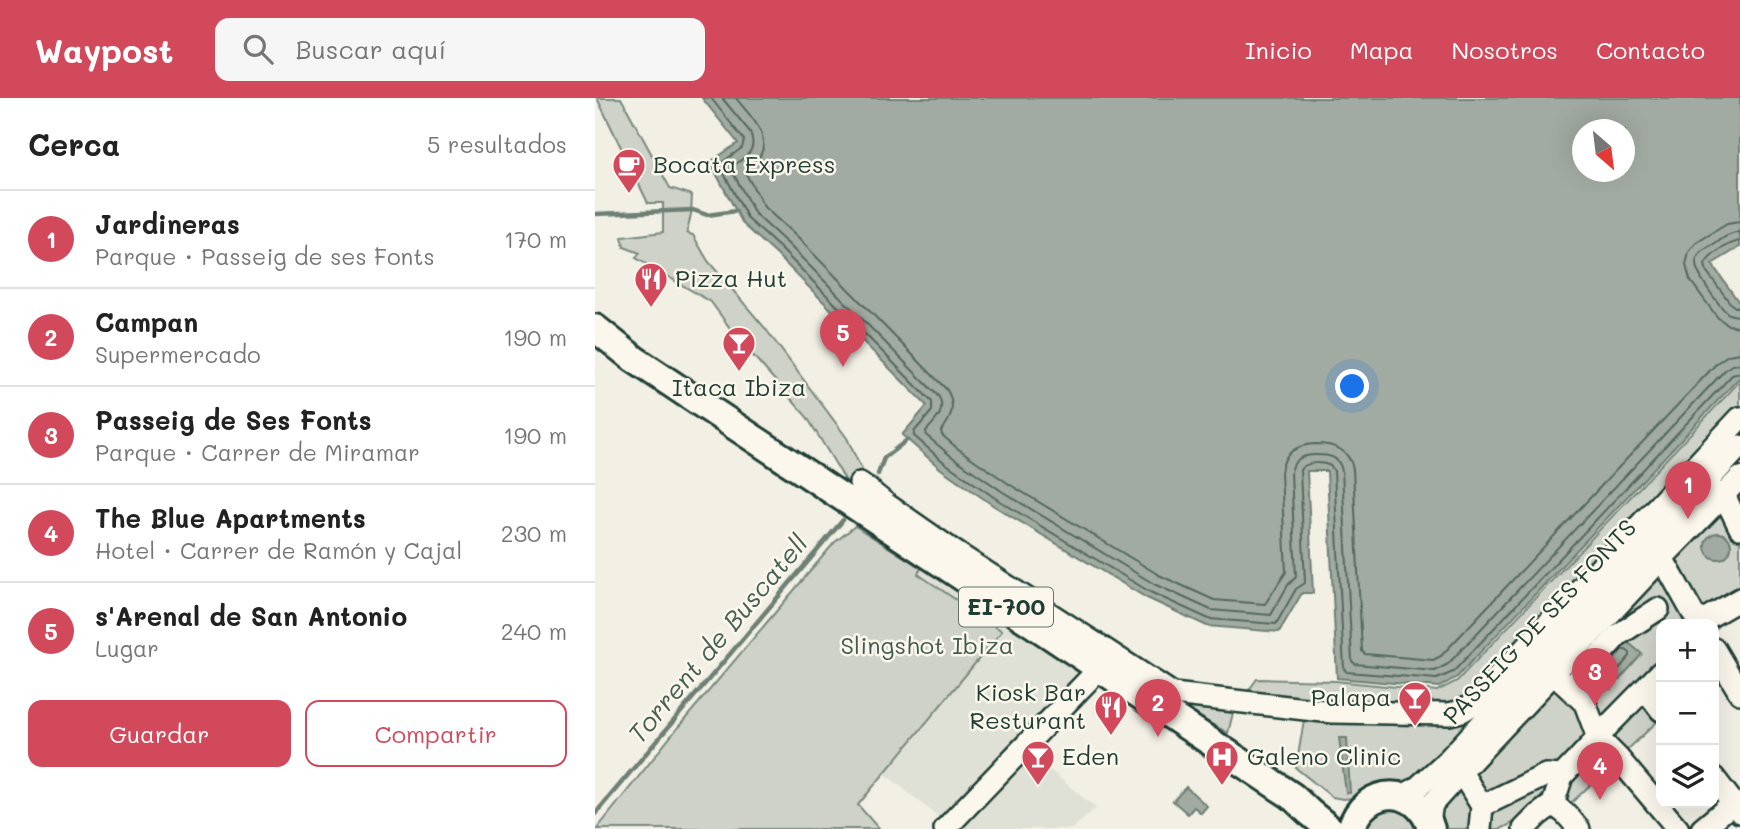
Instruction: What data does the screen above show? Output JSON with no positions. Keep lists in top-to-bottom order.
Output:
{
  "streets": {
    "main road": ["EI-700"],
    "street": ["PASSEIG DE SES FONTS"]
  },
  "water": ["Torrent de Buscatell"],
  "parks": ["Slingshot Ibiza"],
  "places": {
    "cafe": ["Bocata Express"],
    "restaurant": ["Pizza Hut", "Kiosk Bar Resturant"],
    "bar": ["Itaca Ibiza", "Palapa", "Eden"],
    "hospital": ["Galeno Clinic"]
  },
  "north": "bottom right",
  "page": {
    "header": "Waypost",
    "search": "Buscar aquí",
    "nav": [
      "Inicio",
      "Mapa",
      "Nosotros",
      "Contacto"
    ],
    "heading": ["Cerca", "5 resultados"],
    "list": [
      {
        "mark": "1",
        "name": "Jardineras",
        "note": "Parque · Passeig de ses Fonts",
        "value": "170 m"
      },
      {
        "mark": "2",
        "name": "Campan",
        "note": "Supermercado",
        "value": "190 m"
      },
      {
        "mark": "3",
        "name": "Passeig de Ses Fonts",
        "note": "Parque · Carrer de Miramar",
        "value": "190 m"
      },
      {
        "mark": "4",
        "name": "The Blue Apartments",
        "note": "Hotel · Carrer de Ramón y Cajal",
        "value": "230 m"
      },
      {
        "mark": "5",
        "name": "s'Arenal de San Antonio",
        "note": "Lugar",
        "value": "240 m"
      }
    ],
    "pins": [
      "5",
      "1",
      "3",
      "2",
      "4"
    ],
    "map_buttons": ["+", "−"],
    "buttons": ["Guardar", "Compartir"]
  }
}
